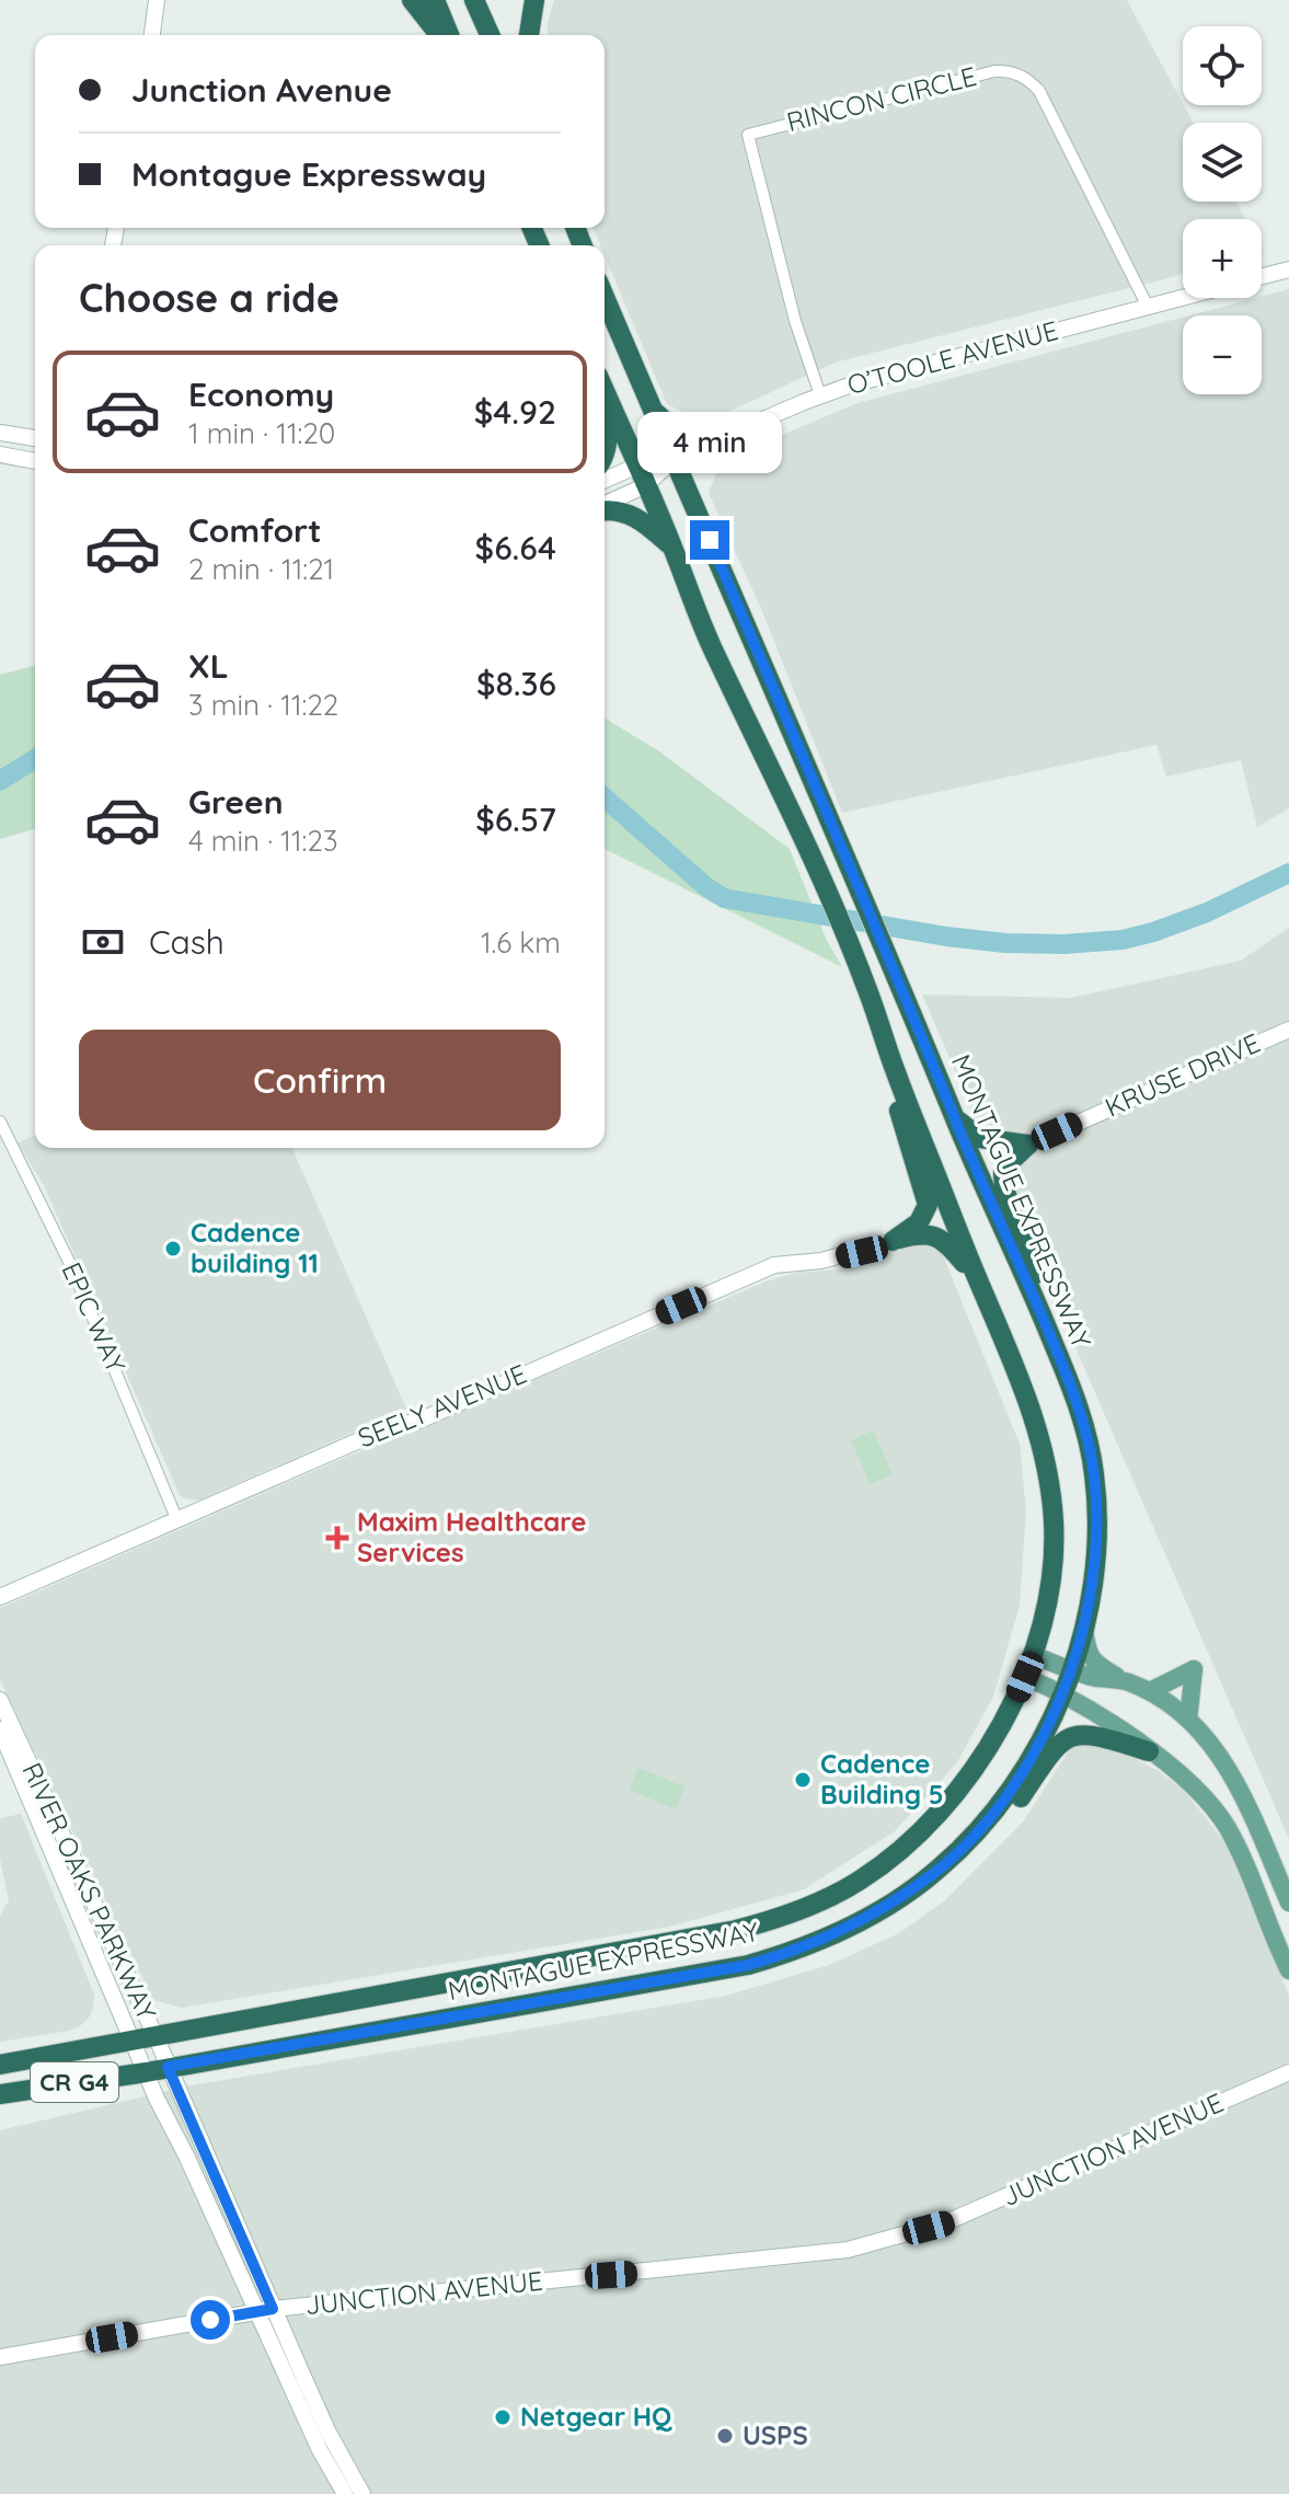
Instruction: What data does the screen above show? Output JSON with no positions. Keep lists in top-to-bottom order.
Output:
{
  "streets": {
    "highway": ["MONTAGUE EXPRESSWAY", "CR G4"],
    "street": [
      "RINCON CIRCLE",
      "O’TOOLE AVENUE",
      "KRUSE DRIVE",
      "EPIC WAY",
      "SEELY AVENUE",
      "RIVER OAKS PARKWAY",
      "JUNCTION AVENUE"
    ]
  },
  "crossings": [
    ["RINCON CIRCLE", "O’TOOLE AVENUE"],
    ["O’TOOLE AVENUE", "MONTAGUE EXPRESSWAY"],
    ["MONTAGUE EXPRESSWAY", "RIVER OAKS PARKWAY"],
    ["EPIC WAY", "SEELY AVENUE"],
    ["RIVER OAKS PARKWAY", "JUNCTION AVENUE"]
  ],
  "places": {
    "other": [
      "Cadence building 11",
      "Cadence Building 5",
      "Netgear HQ",
      "USPS"
    ],
    "health": ["Maxim Healthcare Services"]
  },
  "page": {
    "map_buttons": ["+", "−"],
    "banner": ["Junction Avenue", "Montague Expressway"],
    "heading": "Choose a ride",
    "list": [
      {
        "name": "Economy",
        "note": "1 min · 11:20",
        "value": "$4.92"
      },
      {
        "name": "Comfort",
        "note": "2 min · 11:21",
        "value": "$6.64"
      },
      {
        "name": "XL",
        "note": "3 min · 11:22",
        "value": "$8.36"
      },
      {
        "name": "Green",
        "note": "4 min · 11:23",
        "value": "$6.57"
      }
    ],
    "bubble": "4 min",
    "pay": ["Cash", "1.6 km"],
    "buttons": "Confirm"
  }
}
